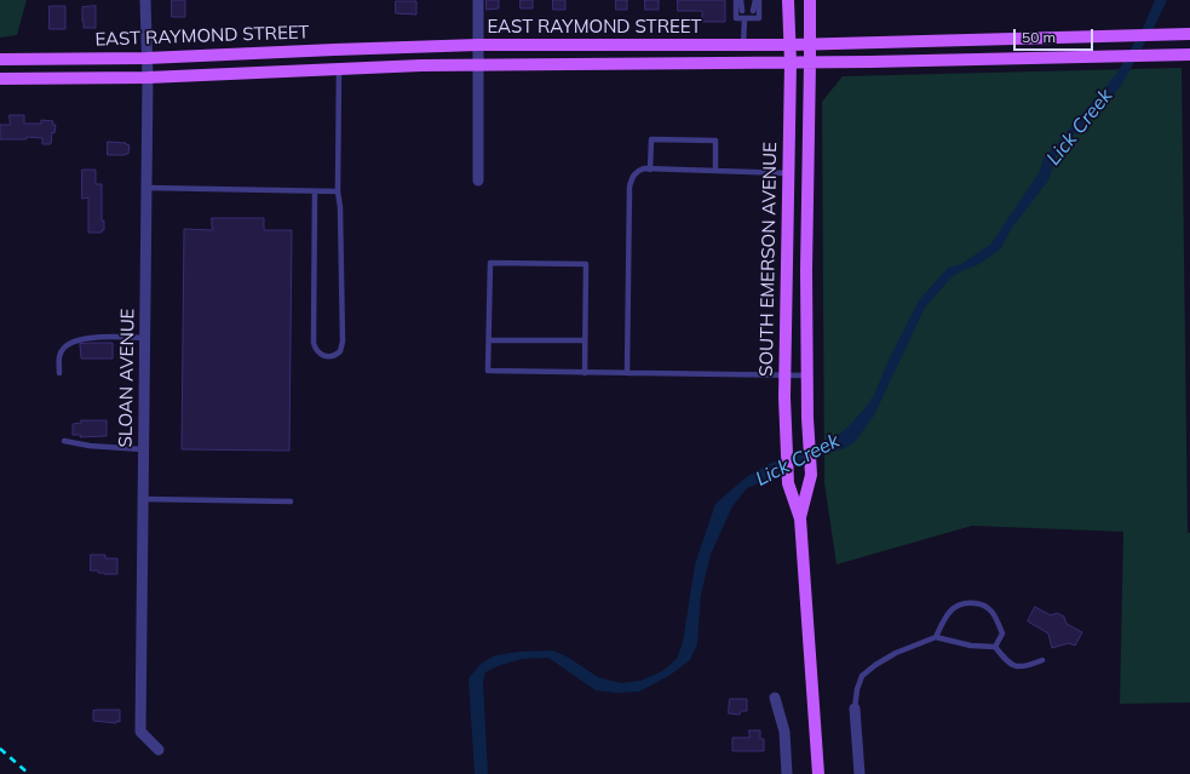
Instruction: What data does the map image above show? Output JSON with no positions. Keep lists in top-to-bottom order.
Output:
{
  "streets": {
    "main road": ["EAST RAYMOND STREET", "SOUTH EMERSON AVENUE"],
    "street": ["SLOAN AVENUE"]
  },
  "crossings": [
    ["EAST RAYMOND STREET", "SOUTH EMERSON AVENUE"],
    ["EAST RAYMOND STREET", "SLOAN AVENUE"]
  ],
  "water": ["Lick Creek"],
  "scale_bar": "50 m"
}
